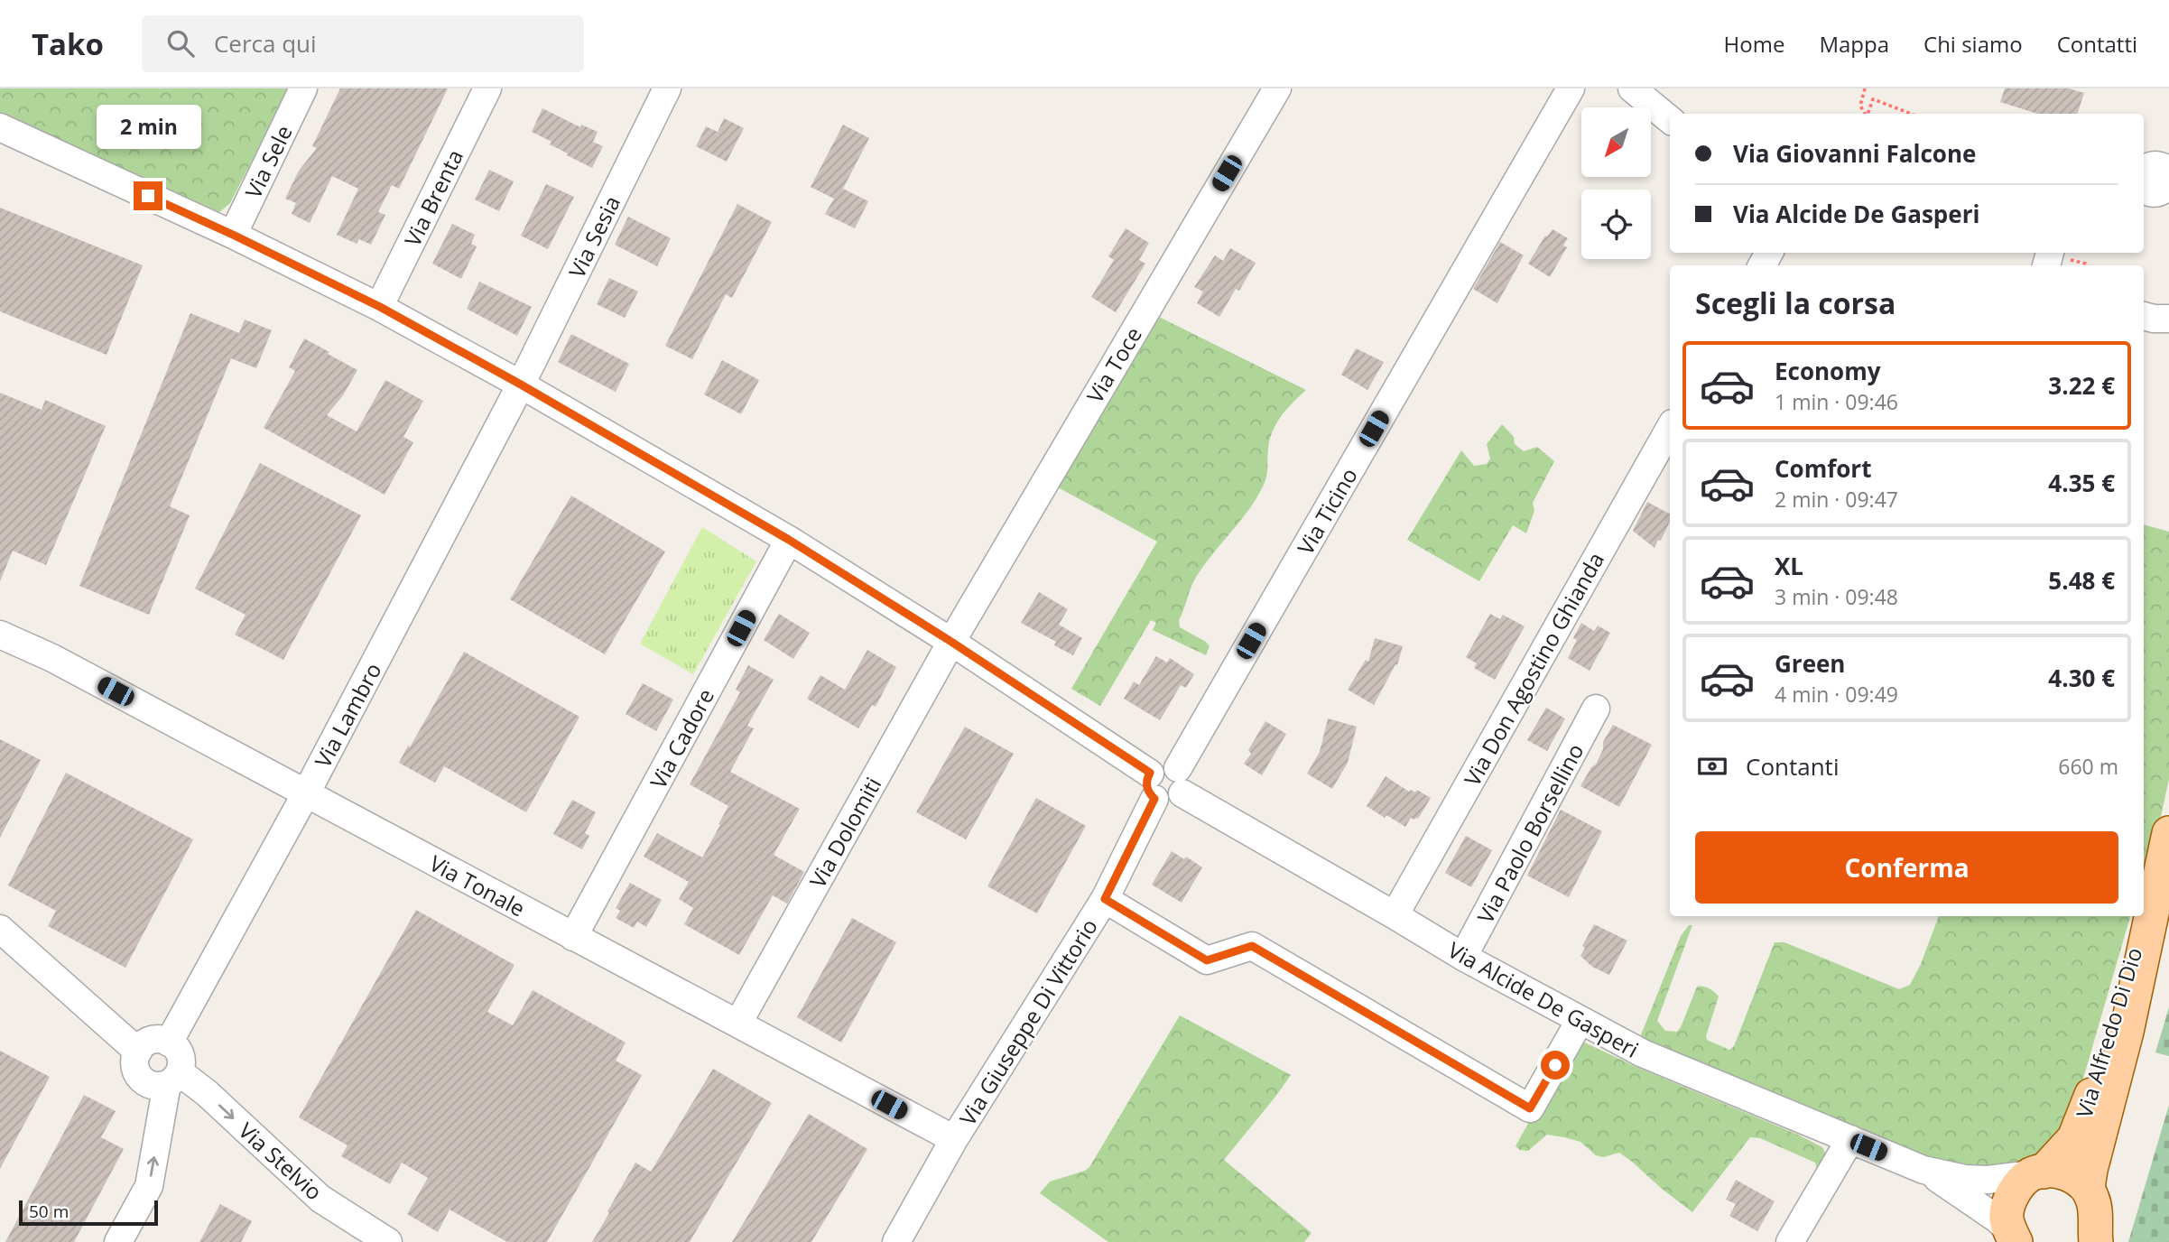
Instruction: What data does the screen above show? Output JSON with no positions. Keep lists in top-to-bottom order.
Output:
{
  "streets": {
    "main road": ["Via Alfredo Di Dio"],
    "street": [
      "Via Sele",
      "Via Brenta",
      "Via Sesia",
      "Via Toce",
      "Via Ticino",
      "Via Don Agostino Ghianda",
      "Via Lambro",
      "Via Cadore",
      "Via Dolomiti",
      "Via Paolo Borsellino",
      "Via Tonale",
      "Via Alcide De Gasperi",
      "Via Giuseppe Di Vittorio",
      "Via Stelvio"
    ]
  },
  "crossings": [
    ["Via Sesia", "Via Lambro"],
    ["Via Toce", "Via Dolomiti"],
    ["Via Ticino", "Via Alcide De Gasperi"],
    ["Via Don Agostino Ghianda", "Via Alcide De Gasperi"],
    ["Via Lambro", "Via Tonale"],
    ["Via Lambro", "Via Stelvio"],
    ["Via Cadore", "Via Tonale"],
    ["Via Dolomiti", "Via Tonale"],
    ["Via Paolo Borsellino", "Via Alcide De Gasperi"],
    ["Via Tonale", "Via Giuseppe Di Vittorio"],
    ["Via Alcide De Gasperi", "Via Alfredo Di Dio"]
  ],
  "one_way": ["Via Stelvio"],
  "scale_bar": "50 m",
  "north": "bottom left",
  "page": {
    "header": "Tako",
    "search": "Cerca qui",
    "nav": [
      "Home",
      "Mappa",
      "Chi siamo",
      "Contatti"
    ],
    "bubble": "2 min",
    "banner": ["Via Giovanni Falcone", "Via Alcide De Gasperi"],
    "heading": "Scegli la corsa",
    "list": [
      {
        "name": "Economy",
        "note": "1 min · 09:46",
        "value": "3.22 €"
      },
      {
        "name": "Comfort",
        "note": "2 min · 09:47",
        "value": "4.35 €"
      },
      {
        "name": "XL",
        "note": "3 min · 09:48",
        "value": "5.48 €"
      },
      {
        "name": "Green",
        "note": "4 min · 09:49",
        "value": "4.30 €"
      }
    ],
    "pay": ["Contanti", "660 m"],
    "buttons": "Conferma",
    "scale": "50 m"
  }
}
